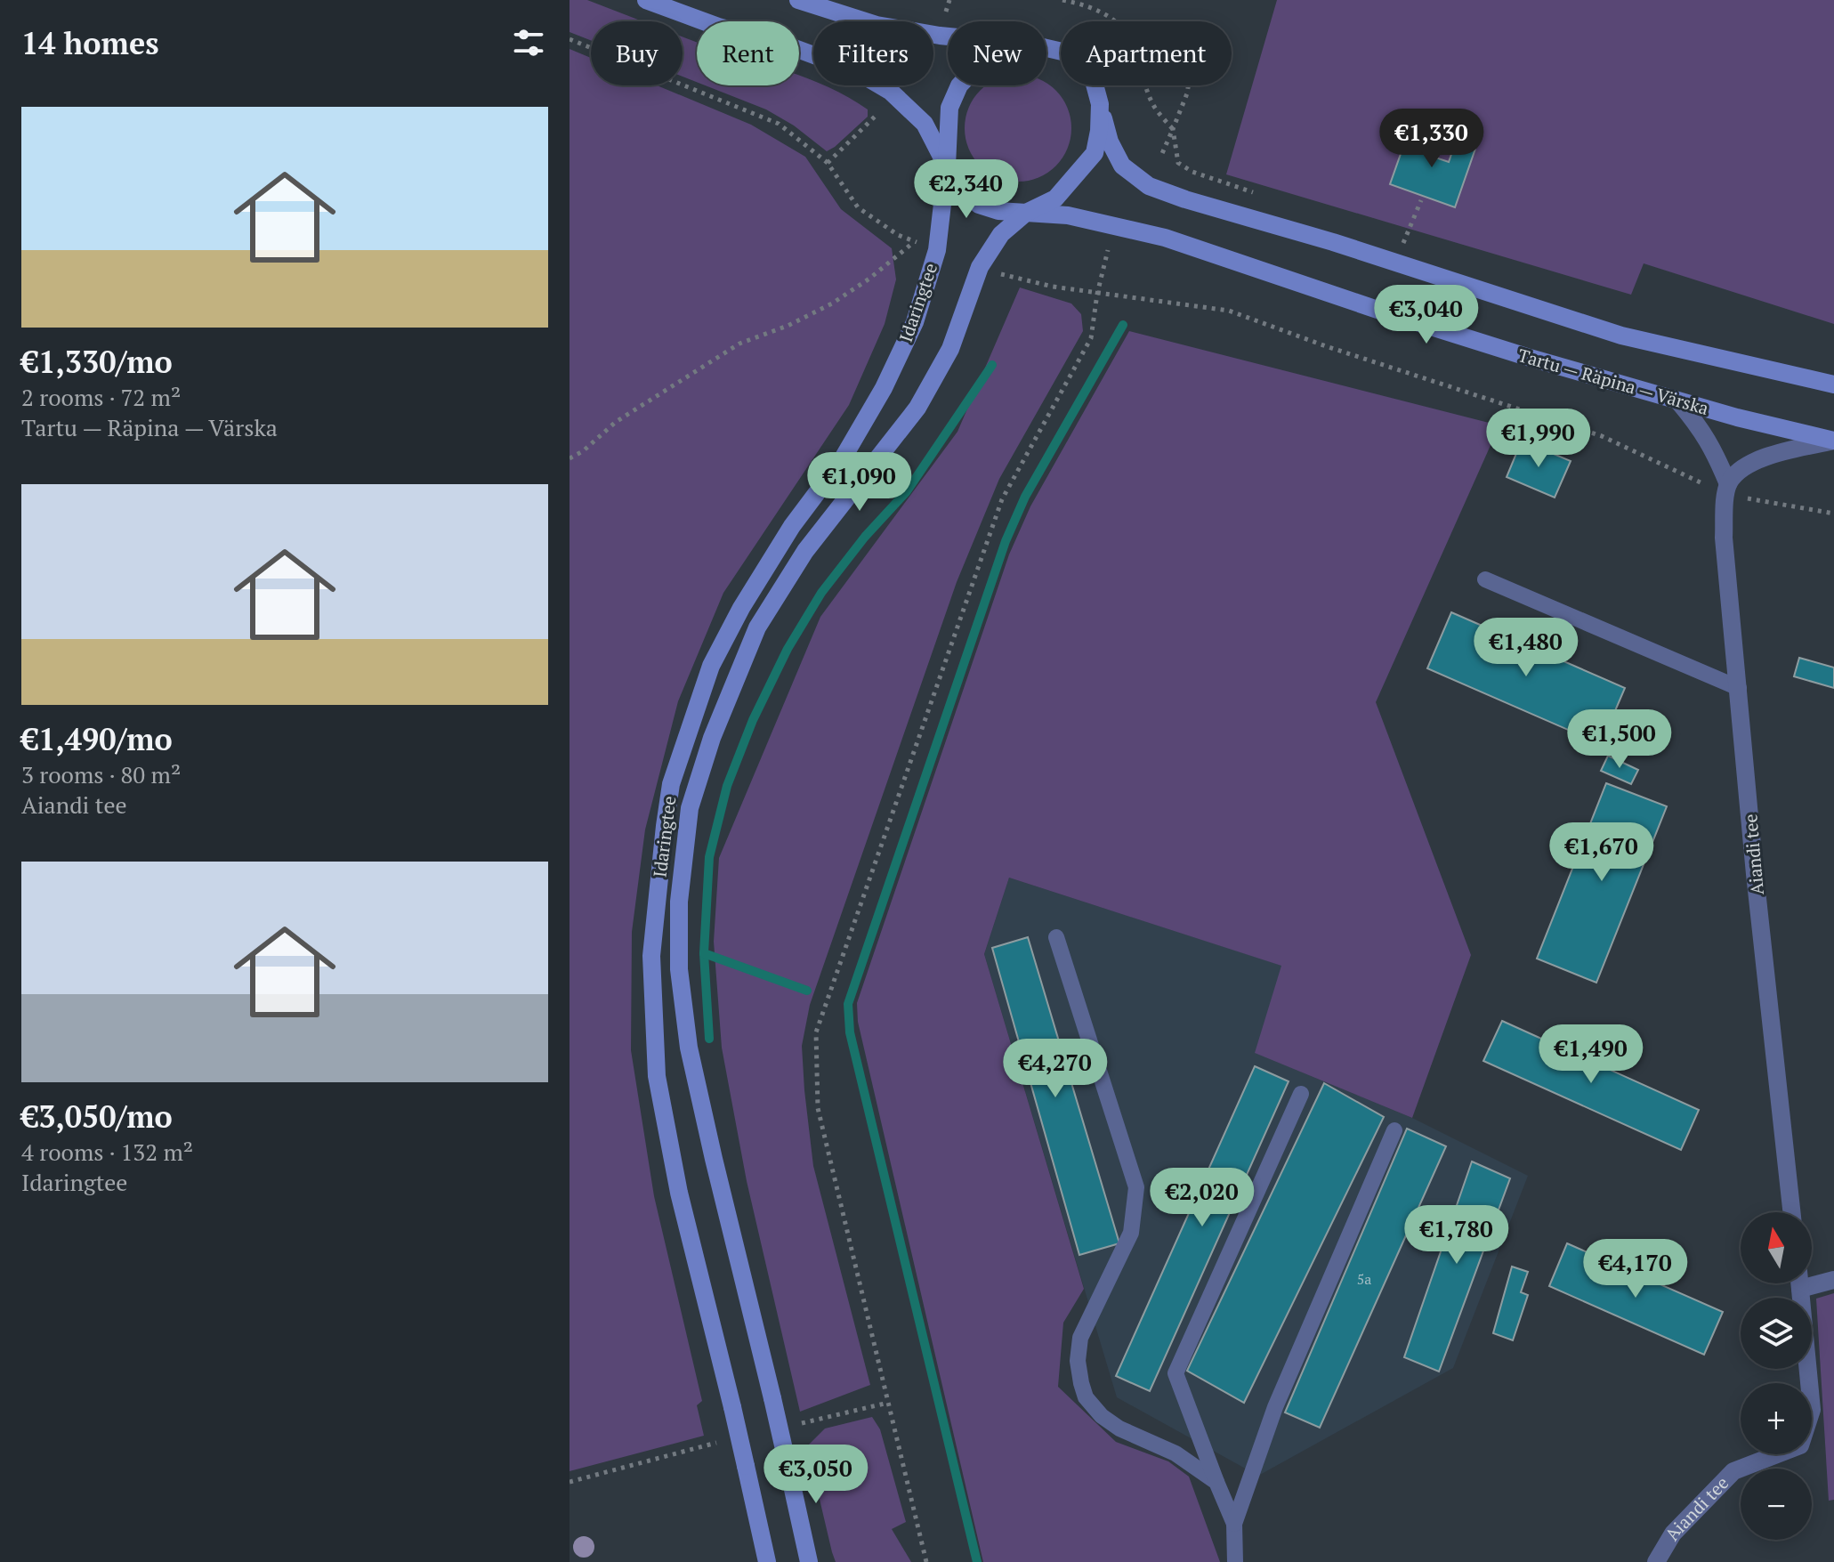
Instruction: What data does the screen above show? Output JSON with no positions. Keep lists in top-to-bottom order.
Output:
{
  "streets": {
    "main road": ["Idaringtee", "Tartu — Räpina — Värska"],
    "street": ["Aiandi tee"]
  },
  "crossings": [
    ["Idaringtee", "Tartu — Räpina — Värska"],
    ["Tartu — Räpina — Värska", "Aiandi tee"]
  ],
  "house_numbers": ["5a"],
  "north": "top",
  "page": {
    "heading": "14 homes",
    "chip": [
      "Buy",
      "Rent",
      "Filters",
      "New",
      "Apartment"
    ],
    "list": [
      {
        "name": "€1,330/mo",
        "note": "2 rooms · 72 m² · Tartu — Räpina — Värska"
      },
      {
        "name": "€1,490/mo",
        "note": "3 rooms · 80 m² · Aiandi tee"
      },
      {
        "name": "€3,050/mo",
        "note": "4 rooms · 132 m² · Idaringtee"
      }
    ],
    "price": [
      "€1,330",
      "€2,340",
      "€3,040",
      "€1,990",
      "€1,090",
      "€1,480",
      "€1,500",
      "€1,670",
      "€1,490",
      "€4,270",
      "€2,020",
      "€1,780",
      "€4,170",
      "€3,050"
    ],
    "map_buttons": ["+", "−"]
  }
}
